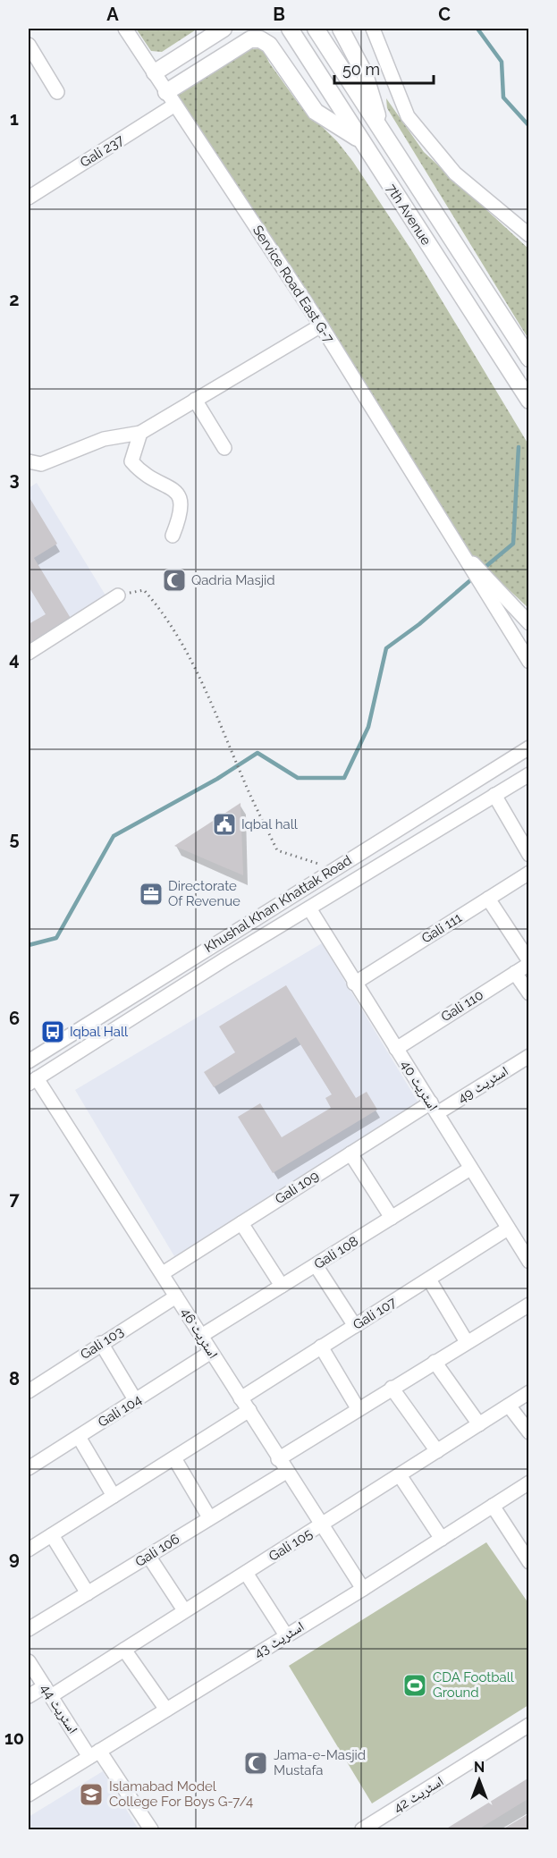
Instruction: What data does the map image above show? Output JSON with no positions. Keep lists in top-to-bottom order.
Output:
{
  "streets": {
    "main road": ["7th Avenue"],
    "street": [
      "Gali 237",
      "Service Road East G-7",
      "Khushal Khan Khattak Road",
      "Gali 111",
      "Gali 110",
      "اسٹریٹ 49",
      "اسٹریٹ 40",
      "Gali 109",
      "Gali 108",
      "Gali 107",
      "اسٹریٹ 46",
      "Gali 103",
      "Gali 104",
      "Gali 105",
      "Gali 106",
      "اسٹریٹ 43",
      "اسٹریٹ 44",
      "اسٹریٹ 42"
    ]
  },
  "crossings": [
    ["Gali 237", "Service Road East G-7"],
    ["Khushal Khan Khattak Road", "اسٹریٹ 40"],
    ["Khushal Khan Khattak Road", "اسٹریٹ 46"],
    ["Gali 111", "اسٹریٹ 40"],
    ["Gali 110", "اسٹریٹ 40"],
    ["اسٹریٹ 49", "اسٹریٹ 40"],
    ["اسٹریٹ 49", "Gali 109"],
    ["اسٹریٹ 40", "Gali 109"],
    ["اسٹریٹ 40", "Gali 108"],
    ["اسٹریٹ 40", "Gali 107"],
    ["Gali 109", "اسٹریٹ 46"],
    ["Gali 108", "اسٹریٹ 46"],
    ["Gali 107", "اسٹریٹ 46"],
    ["اسٹریٹ 46", "Gali 103"],
    ["اسٹریٹ 46", "Gali 104"],
    ["اسٹریٹ 46", "Gali 105"],
    ["اسٹریٹ 46", "Gali 106"],
    ["اسٹریٹ 46", "اسٹریٹ 43"],
    ["Gali 105", "اسٹریٹ 44"],
    ["اسٹریٹ 43", "اسٹریٹ 44"]
  ],
  "places": {
    "mosque": ["Qadria Masjid", "Jama-e-Masjid Mustafa"],
    "public building": ["Iqbal hall"],
    "office": ["Directorate Of Revenue"],
    "bus stop": ["Iqbal Hall"],
    "sports": ["CDA Football Ground"],
    "school or university": ["Islamabad Model College For Boys G-7/4"]
  },
  "scale_bar": "50 m",
  "north": "top",
  "grid": {
    "columns": ["A", "B", "C"],
    "rows": [
      "1",
      "2",
      "3",
      "4",
      "5",
      "6",
      "7",
      "8",
      "9",
      "10"
    ]
  }
}
